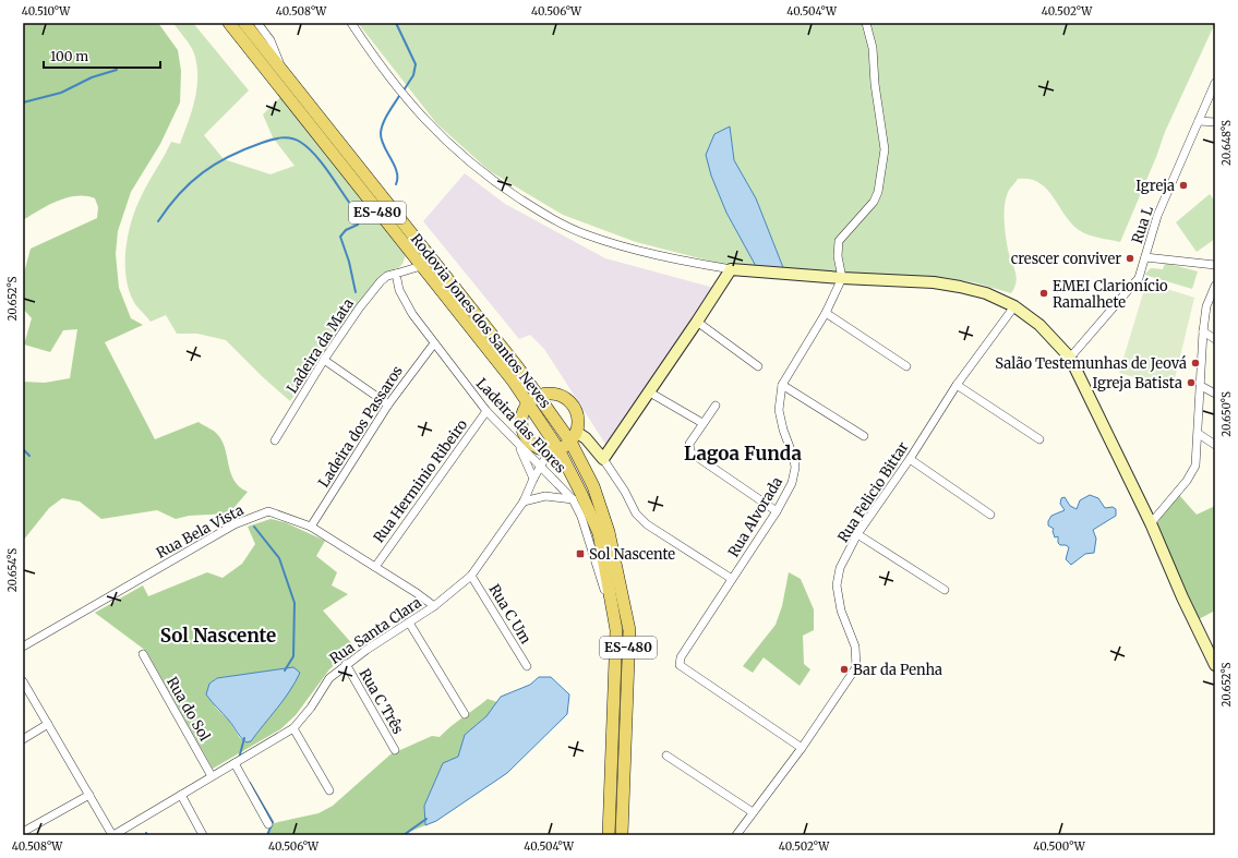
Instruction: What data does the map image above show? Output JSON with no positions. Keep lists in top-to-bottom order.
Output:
{
  "streets": {
    "main road": ["ES-480", "Rodovia Jones dos Santos Neves"],
    "street": [
      "Rua L",
      "Ladeira da Mata",
      "Ladeira das Flores",
      "Ladeira dos Passaros",
      "Rua Herminio Ribeiro",
      "Rua Felicio Bittar",
      "Rua Alvorada",
      "Rua Bela Vista",
      "Rua C Um",
      "Rua Santa Clara",
      "Rua C Três",
      "Rua do Sol"
    ]
  },
  "crossings": [
    ["Rodovia Jones dos Santos Neves", "Ladeira das Flores"],
    ["Rodovia Jones dos Santos Neves", "Rua Santa Clara"],
    ["Ladeira da Mata", "Ladeira das Flores"],
    ["Ladeira das Flores", "Ladeira dos Passaros"],
    ["Ladeira das Flores", "Rua Herminio Ribeiro"],
    ["Ladeira das Flores", "Rua Santa Clara"],
    ["Ladeira dos Passaros", "Rua Bela Vista"],
    ["Rua Herminio Ribeiro", "Rua Bela Vista"],
    ["Rua Felicio Bittar", "Rua Alvorada"],
    ["Rua Bela Vista", "Rua Santa Clara"],
    ["Rua C Um", "Rua Santa Clara"],
    ["Rua Santa Clara", "Rua C Três"],
    ["Rua Santa Clara", "Rua do Sol"]
  ],
  "districts": ["Lagoa Funda", "Sol Nascente"],
  "places": {
    "other": [
      "Igreja",
      "crescer conviver",
      "EMEI Clarionício Ramalhete",
      "Salão Testemunhas de Jeová",
      "Igreja Batista",
      "Bar da Penha"
    ],
    "transit": ["Sol Nascente"]
  },
  "scale_bar": "100 m",
  "coordinates": [
    "40.510°W",
    "40.508°W",
    "40.506°W",
    "40.504°W",
    "40.502°W",
    "20.648°S",
    "20.652°S",
    "20.650°S",
    "20.654°S",
    "40.500°W"
  ]
}
